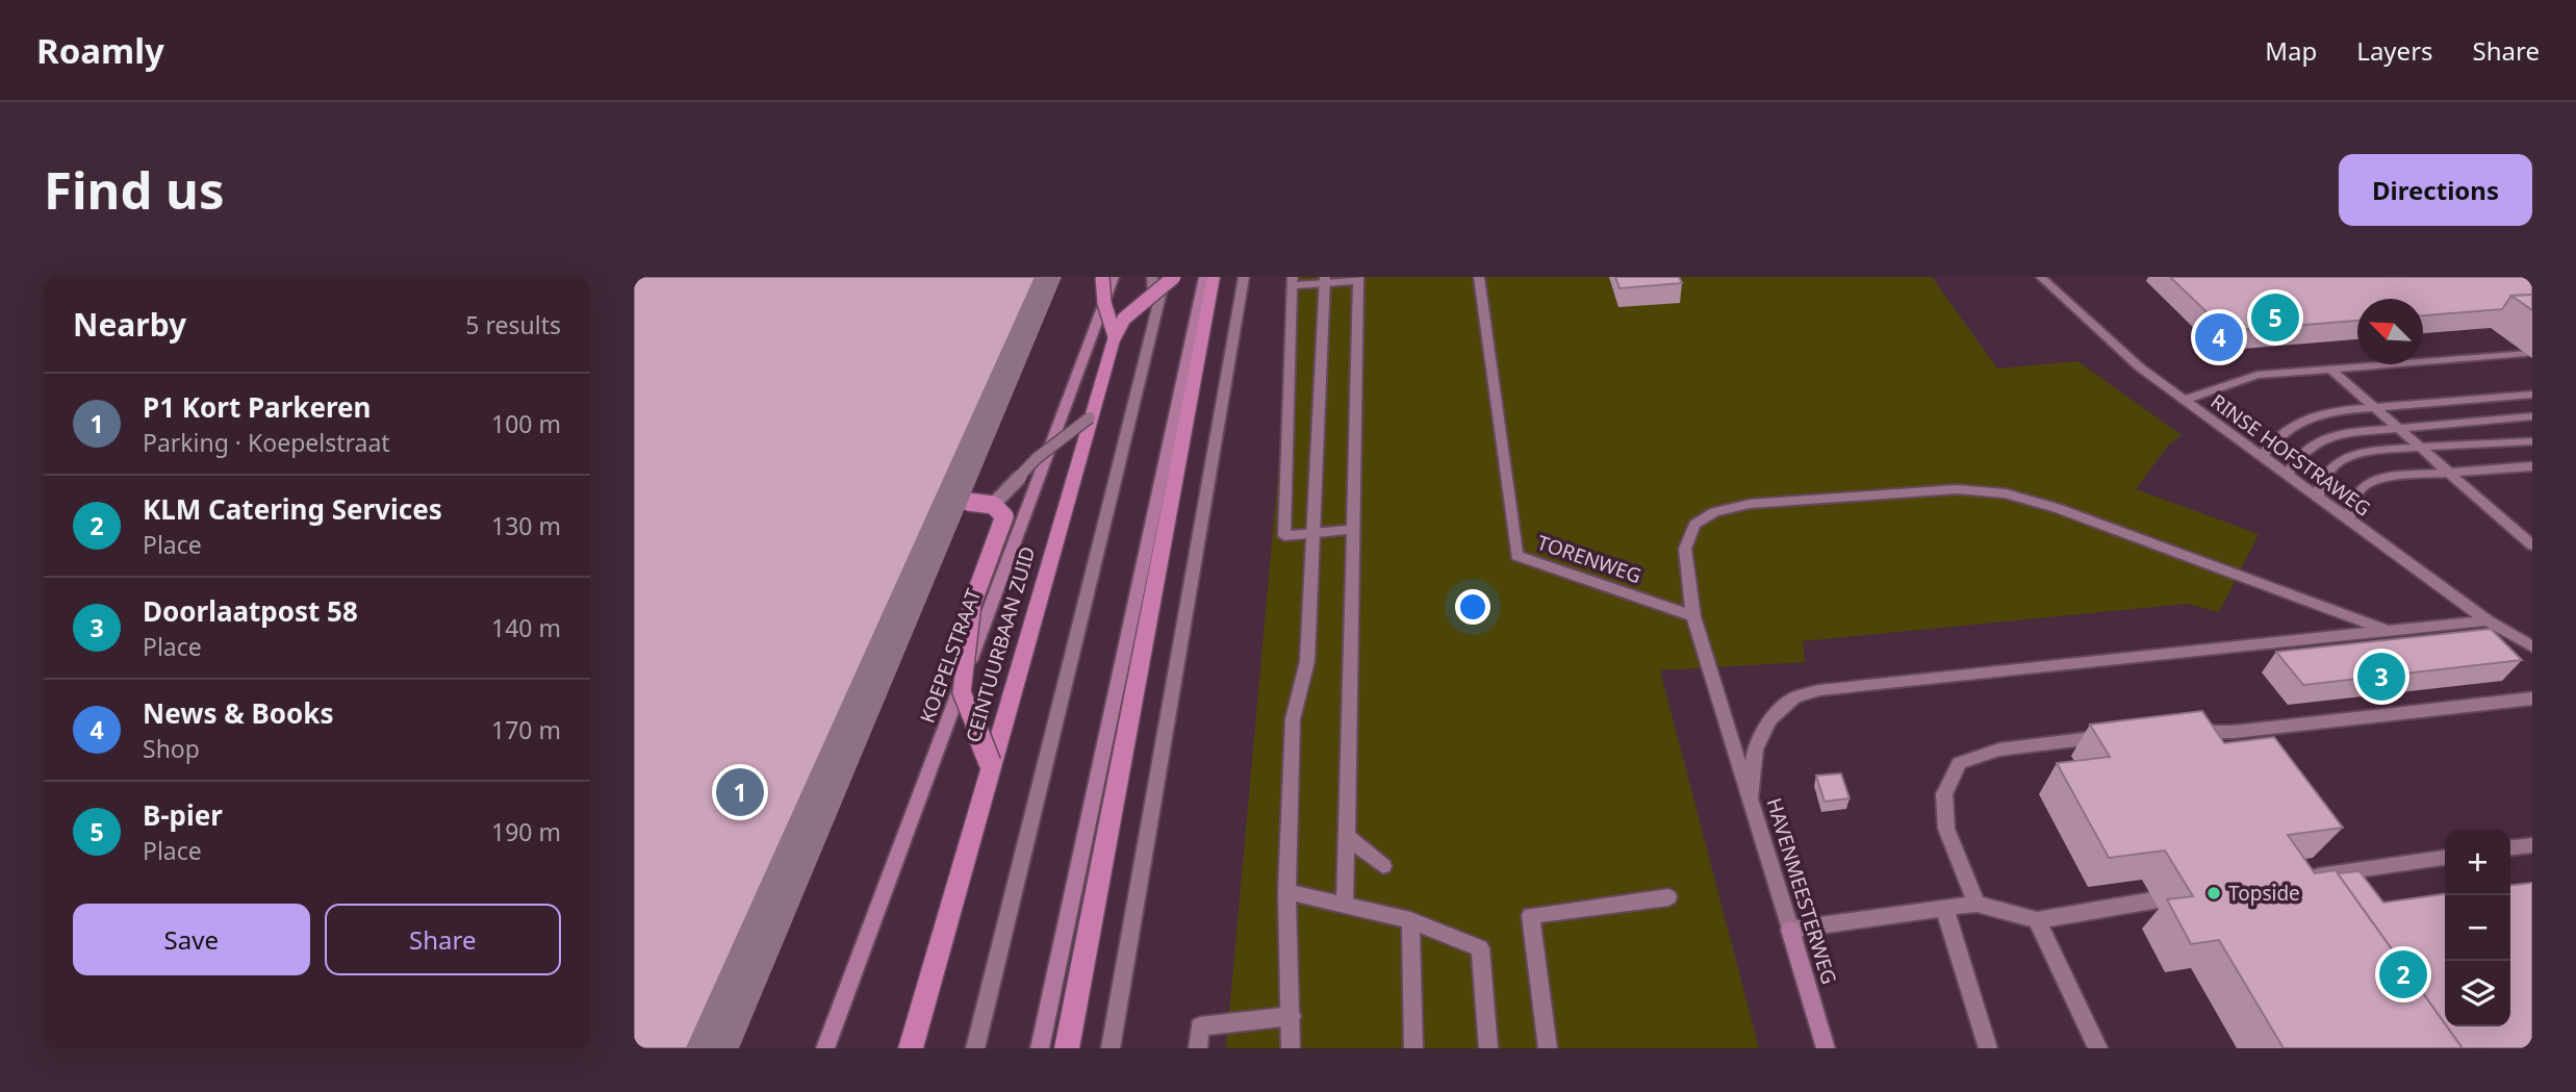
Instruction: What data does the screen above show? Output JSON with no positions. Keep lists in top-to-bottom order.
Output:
{
  "streets": {
    "main road": ["CEINTUURBAAN ZUID"],
    "street": [
      "RINSE HOFSTRAWEG",
      "TORENWEG",
      "KOEPELSTRAAT",
      "HAVENMEESTERWEG"
    ]
  },
  "crossings": [
    ["RINSE HOFSTRAWEG", "HAVENMEESTERWEG"]
  ],
  "places": ["Topside"],
  "north": "top left",
  "page": {
    "header": "Roamly",
    "nav": ["Map", "Layers", "Share"],
    "buttons": [
      "Directions",
      ["Save", "Share"]
    ],
    "title": "Find us",
    "heading": ["Nearby", "5 results"],
    "pins": [
      "5",
      "4",
      "3",
      "1",
      "2"
    ],
    "list": [
      {
        "mark": "1",
        "name": "P1 Kort Parkeren",
        "note": "Parking · Koepelstraat",
        "value": "100 m"
      },
      {
        "mark": "2",
        "name": "KLM Catering Services",
        "note": "Place",
        "value": "130 m"
      },
      {
        "mark": "3",
        "name": "Doorlaatpost 58",
        "note": "Place",
        "value": "140 m"
      },
      {
        "mark": "4",
        "name": "News & Books",
        "note": "Shop",
        "value": "170 m"
      },
      {
        "mark": "5",
        "name": "B-pier",
        "note": "Place",
        "value": "190 m"
      }
    ],
    "map_buttons": ["+", "−"]
  }
}
